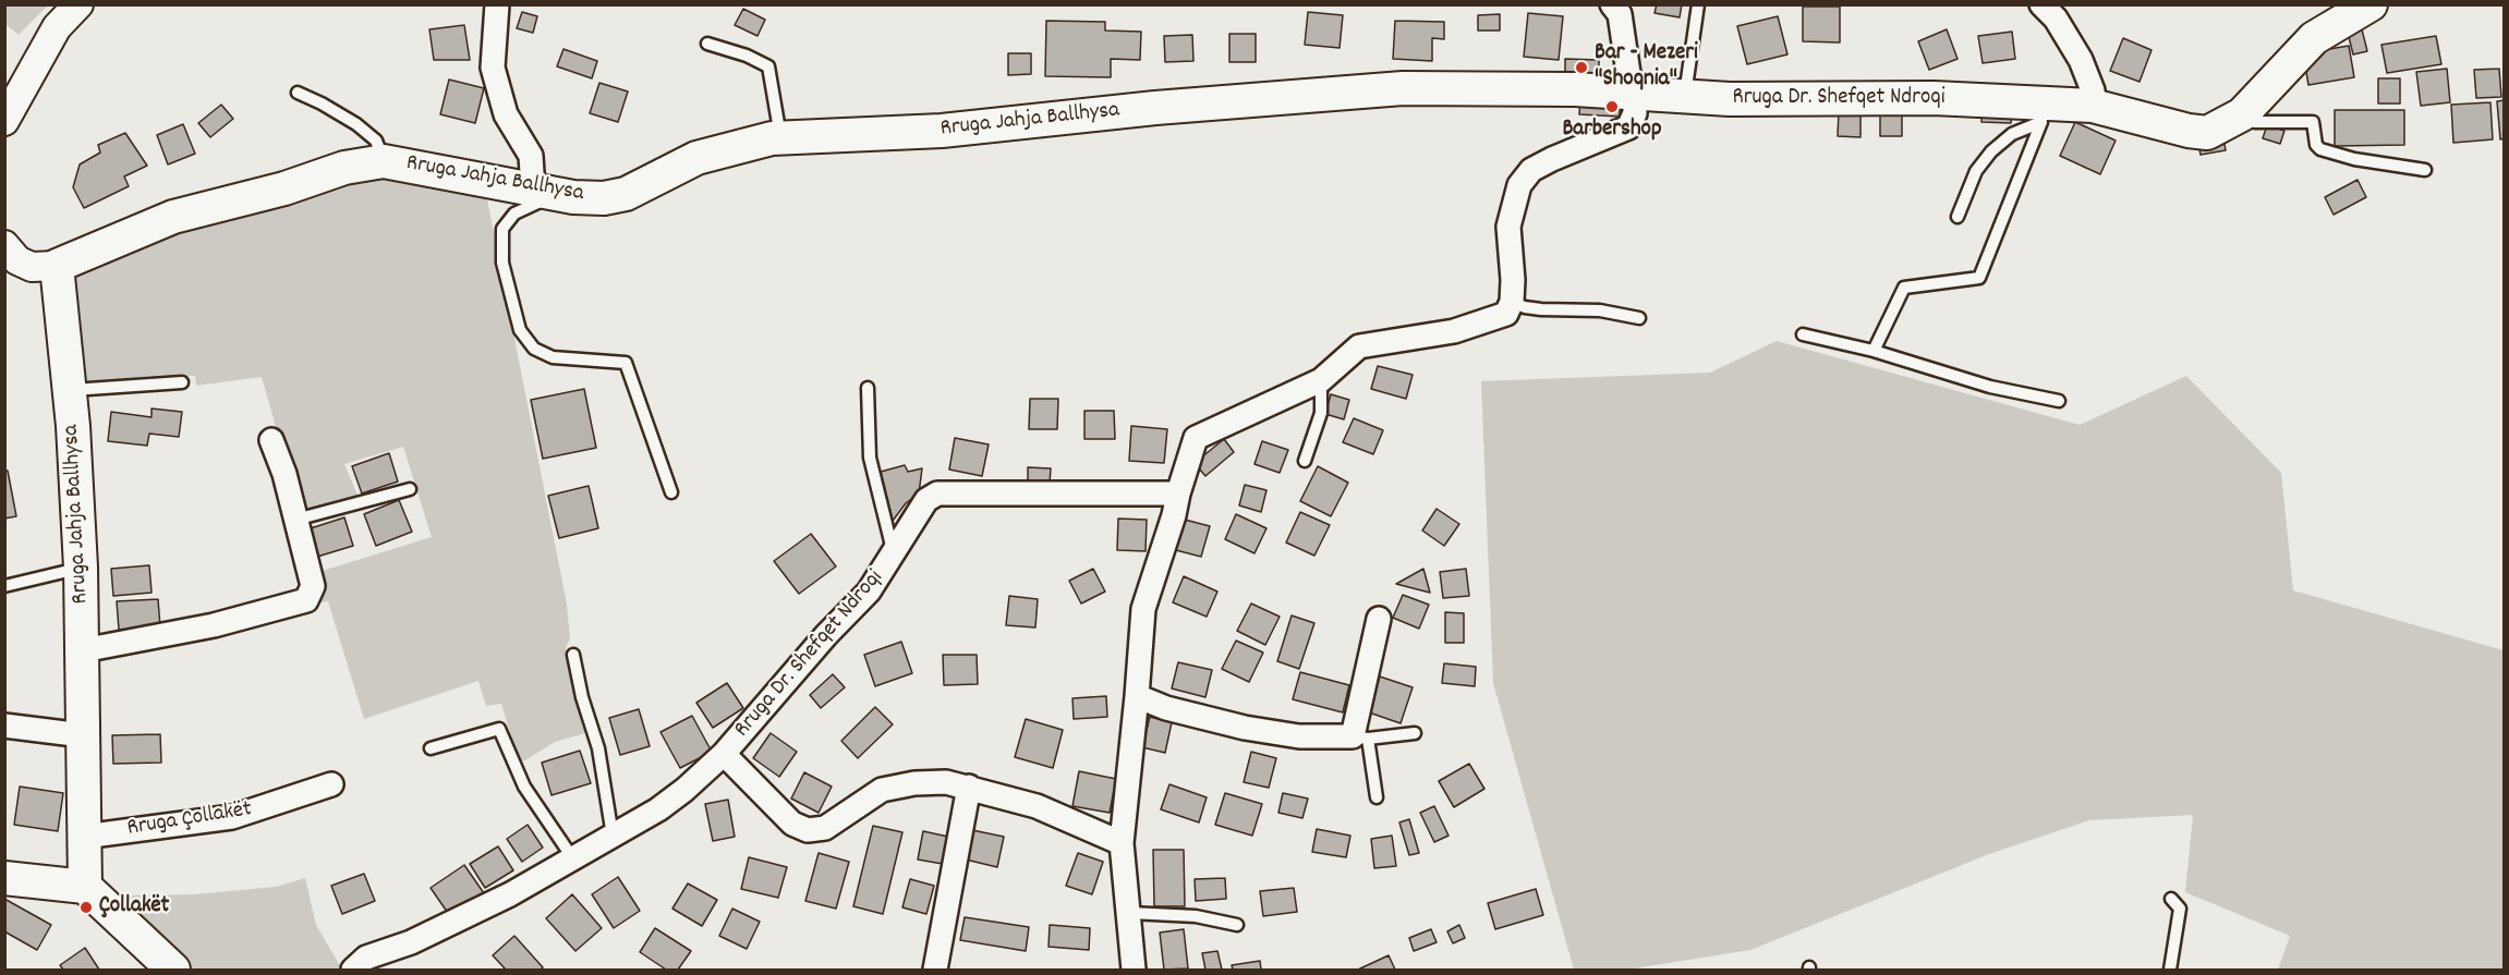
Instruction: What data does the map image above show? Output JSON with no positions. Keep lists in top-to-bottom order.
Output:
{
  "streets": {
    "main road": ["Rruga Dr. Shefqet Ndroqi", "Rruga Jahja Ballhysa"],
    "street": ["Rruga Çollakët"]
  },
  "crossings": [
    ["Rruga Dr. Shefqet Ndroqi", "Rruga Jahja Ballhysa"],
    ["Rruga Jahja Ballhysa", "Rruga Çollakët"]
  ],
  "places": ["Bar - Mezeri \"Shoqnia\"", "Barbershop", "Çollakët"]
}
